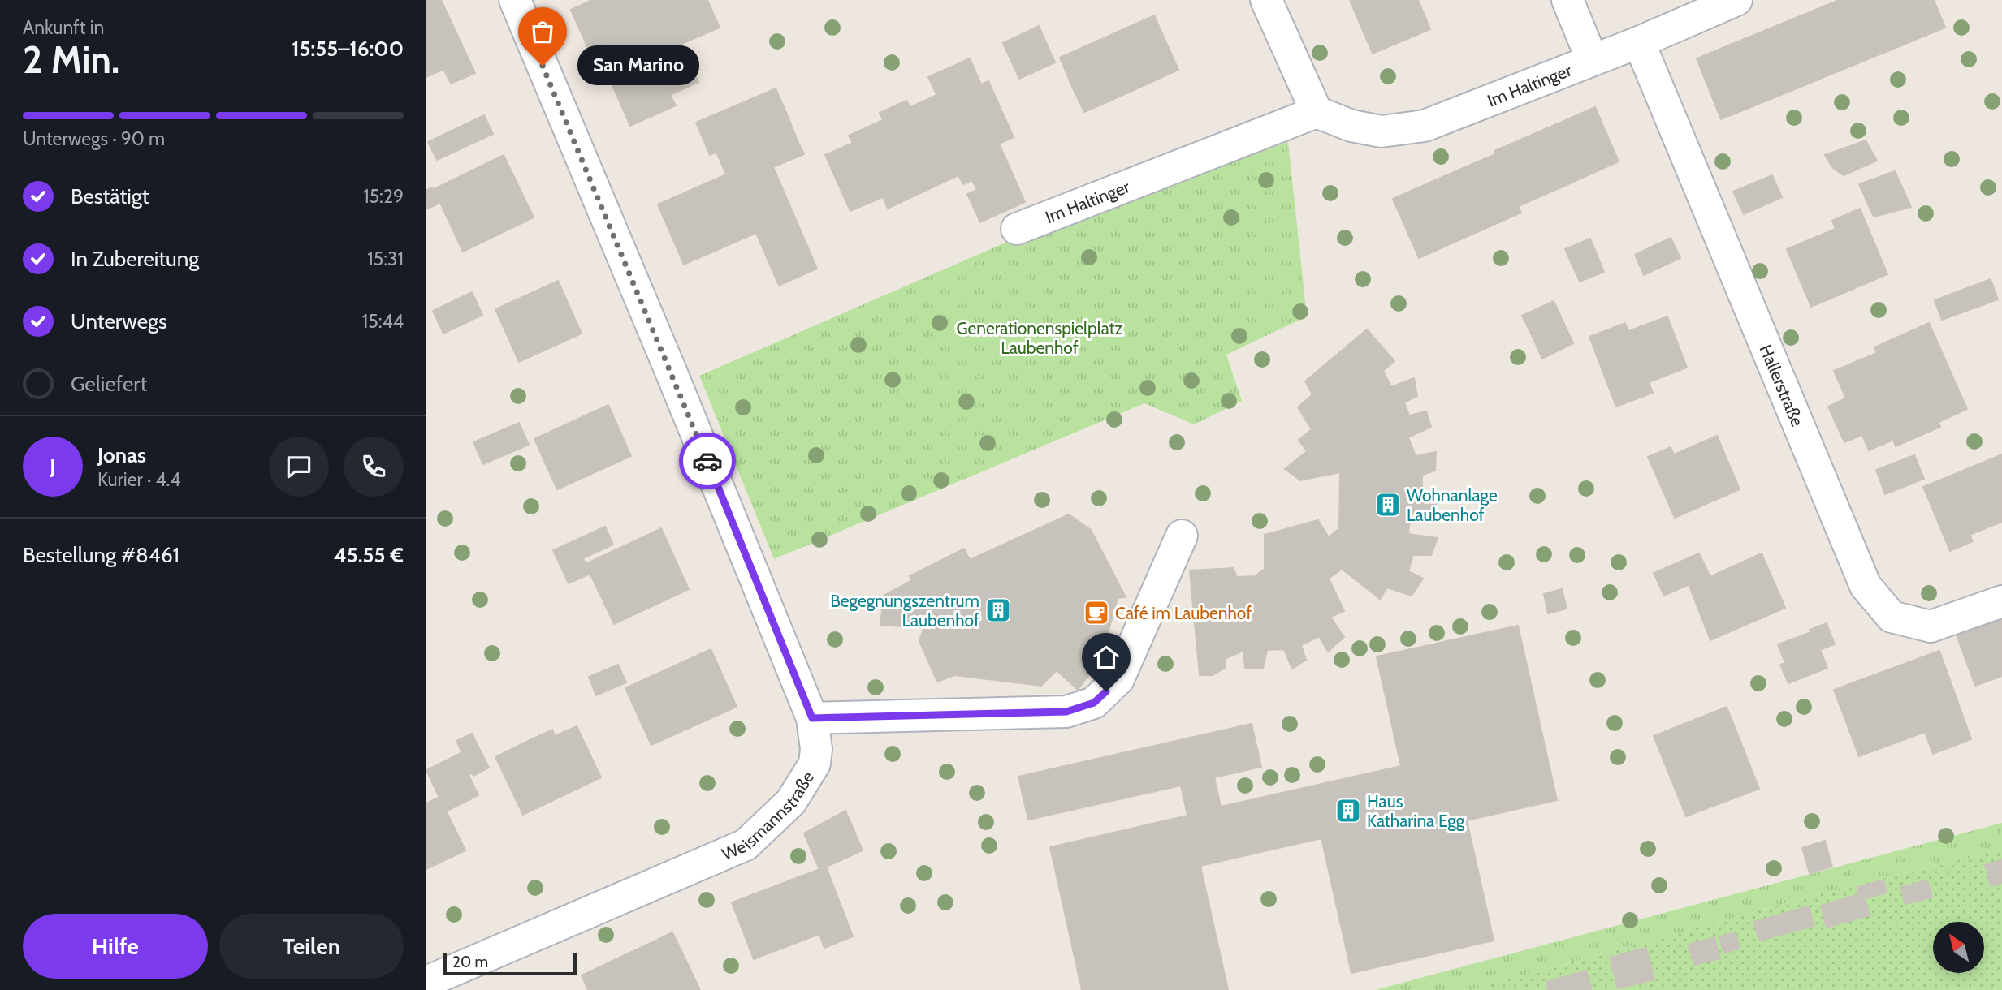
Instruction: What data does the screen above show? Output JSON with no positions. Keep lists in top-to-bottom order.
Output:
{
  "streets": {
    "street": ["Im Haltinger", "Hallerstraße", "Weismannstraße"]
  },
  "crossings": [
    ["Im Haltinger", "Hallerstraße"]
  ],
  "parks": ["Generationenspielplatz Laubenhof"],
  "places": {
    "other": ["San Marino"],
    "building": ["Wohnanlage Laubenhof", "Begegnungszentrum Laubenhof", "Haus Katharina Egg"],
    "cafe": ["Café im Laubenhof"]
  },
  "scale_bar": "20 m",
  "north": "top left",
  "page": {
    "heading": ["2 Min.", "Ankunft in", "15:55–16:00"],
    "panel": [
      "Jonas",
      "Kurier · 4.4",
      "Bestellung #8461",
      "45.55 €"
    ],
    "bubble": "San Marino",
    "bar": "Unterwegs · 90 m",
    "list": [
      ["Bestätigt", "15:29"],
      ["In Zubereitung", "15:31"],
      ["Unterwegs", "15:44"],
      "Geliefert"
    ],
    "round": "J",
    "buttons": ["Hilfe", "Teilen"],
    "scale": "20 m"
  }
}
